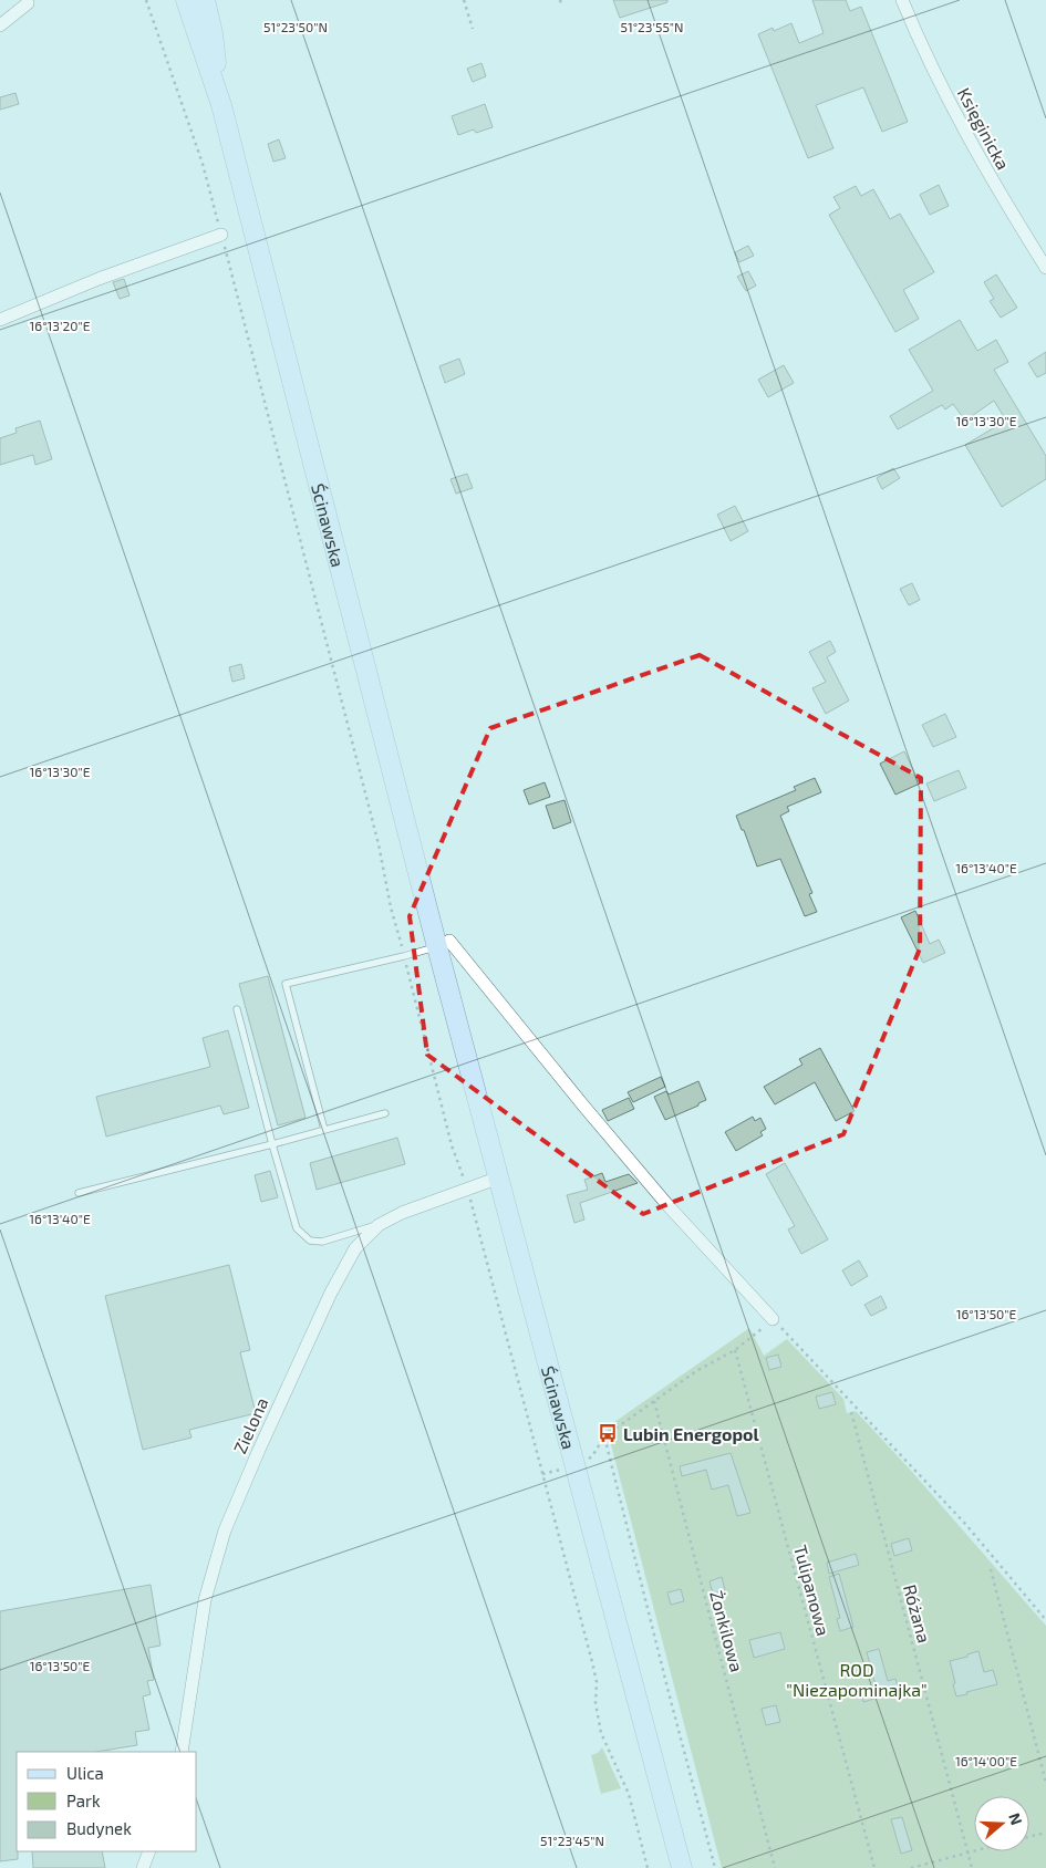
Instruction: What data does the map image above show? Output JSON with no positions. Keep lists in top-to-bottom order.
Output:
{
  "streets": {
    "main road": ["Ścinawska"],
    "street": ["Księginicka", "Zielona"],
    "path": ["Tulipanowa", "Różana", "Żonkilowa"]
  },
  "crossings": [
    ["Ścinawska", "Zielona"]
  ],
  "parks": ["ROD \"Niezapominajka\""],
  "places": {
    "bus stop": ["Lubin Energopol"]
  },
  "legend": ["Ulica", "Park", "Budynek"],
  "north": "right",
  "coordinates": [
    "51°23'50\"N",
    "51°23'55\"N",
    "16°13'20\"E",
    "16°13'30\"E",
    "16°13'40\"E",
    "16°13'50\"E",
    "16°14'00\"E",
    "51°23'45\"N"
  ]
}
